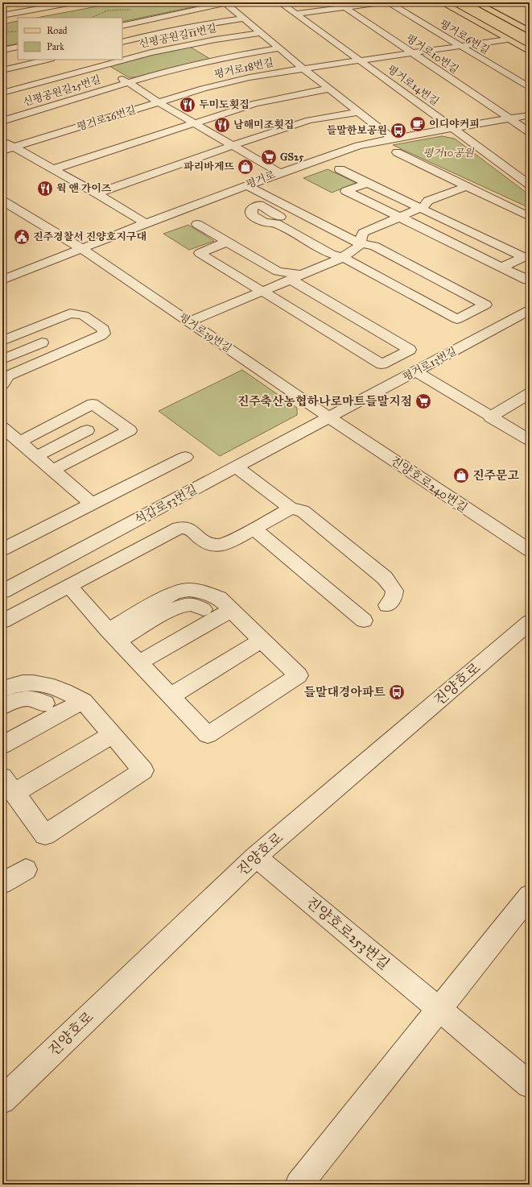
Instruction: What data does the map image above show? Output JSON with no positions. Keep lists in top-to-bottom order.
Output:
{
  "streets": {
    "street": [
      "신평공원길11번길",
      "평거로6번길",
      "평거로10번길",
      "평거로18번길",
      "평거로14번길",
      "신평공원길25번길",
      "평거로26번길",
      "평거로",
      "평거로39번길",
      "평거로13번길",
      "진양호로240번길",
      "석갑로53번길",
      "진양호로",
      "진양호로253번길"
    ]
  },
  "crossings": [
    ["신평공원길11번길", "신평공원길25번길"],
    ["평거로6번길", "평거로18번길"],
    ["평거로10번길", "평거로18번길"],
    ["평거로10번길", "평거로"],
    ["평거로18번길", "평거로14번길"],
    ["평거로18번길", "신평공원길25번길"],
    ["평거로18번길", "평거로26번길"],
    ["평거로14번길", "평거로"],
    ["신평공원길25번길", "평거로26번길"],
    ["평거로", "평거로39번길"],
    ["평거로39번길", "평거로13번길"],
    ["평거로39번길", "진양호로240번길"],
    ["평거로39번길", "석갑로53번길"],
    ["평거로13번길", "진양호로240번길"],
    ["평거로13번길", "석갑로53번길"],
    ["진양호로240번길", "석갑로53번길"],
    ["진양호로", "진양호로253번길"]
  ],
  "parks": ["평거10공원"],
  "places": {
    "restaurant": ["두미도횟집", "남해미조횟집", "웍 앤 가이즈"],
    "cafe": ["이디야커피"],
    "bus stop": ["들말한보공원", "들말대경아파트"],
    "supermarket": ["GS25", "진주축산농협하나로마트들말지점"],
    "shop": ["파리바게뜨", "진주문고"],
    "public building": ["진주경찰서 진양호지구대"]
  },
  "legend": ["Road", "Park"]
}
